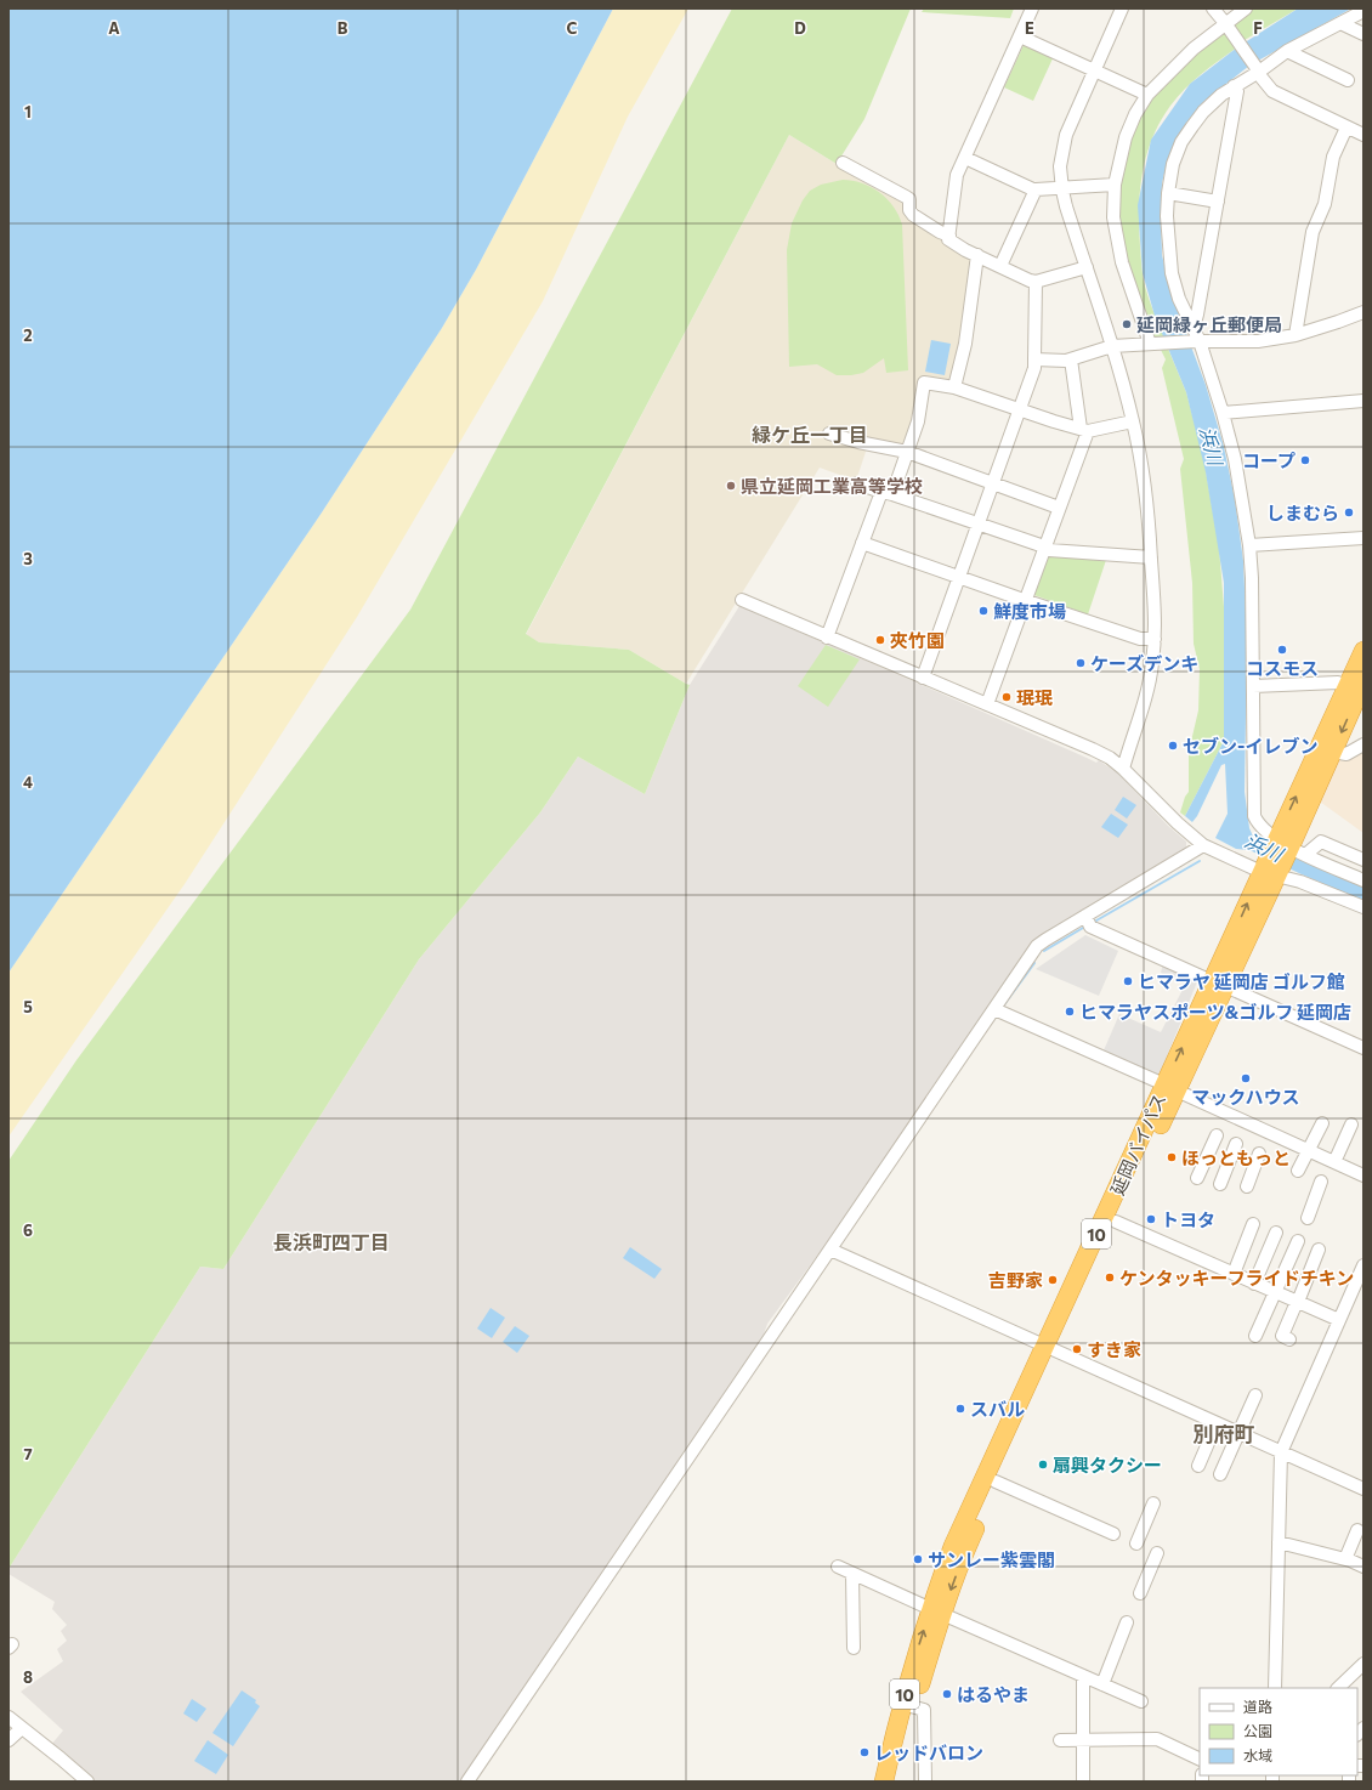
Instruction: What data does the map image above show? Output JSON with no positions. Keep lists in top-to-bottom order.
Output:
{
  "streets": {
    "highway": ["延岡バイパス", "10"]
  },
  "districts": ["緑ケ丘一丁目", "長浜町四丁目", "別府町"],
  "water": ["浜川"],
  "places": [
    "延岡緑ヶ丘郵便局",
    "コープ",
    "県立延岡工業高等学校",
    "しまむら",
    "鮮度市場",
    "夾竹園",
    "コスモス",
    "ケーズデンキ",
    "珉珉",
    "セブン-イレブン",
    "ヒマラヤ 延岡店 ゴルフ館",
    "ヒマラヤスポーツ&ゴルフ 延岡店",
    "マックハウス",
    "ほっともっと",
    "トヨタ",
    "ケンタッキーフライドチキン",
    "吉野家",
    "すき家",
    "スバル",
    "扇興タクシー",
    "サンレー紫雲閣",
    "はるやま",
    "レッドバロン"
  ],
  "legend": ["道路", "公園", "水域"],
  "grid": {
    "columns": [
      "A",
      "B",
      "C",
      "D",
      "E",
      "F"
    ],
    "rows": [
      "1",
      "2",
      "3",
      "4",
      "5",
      "6",
      "7",
      "8"
    ]
  }
}
